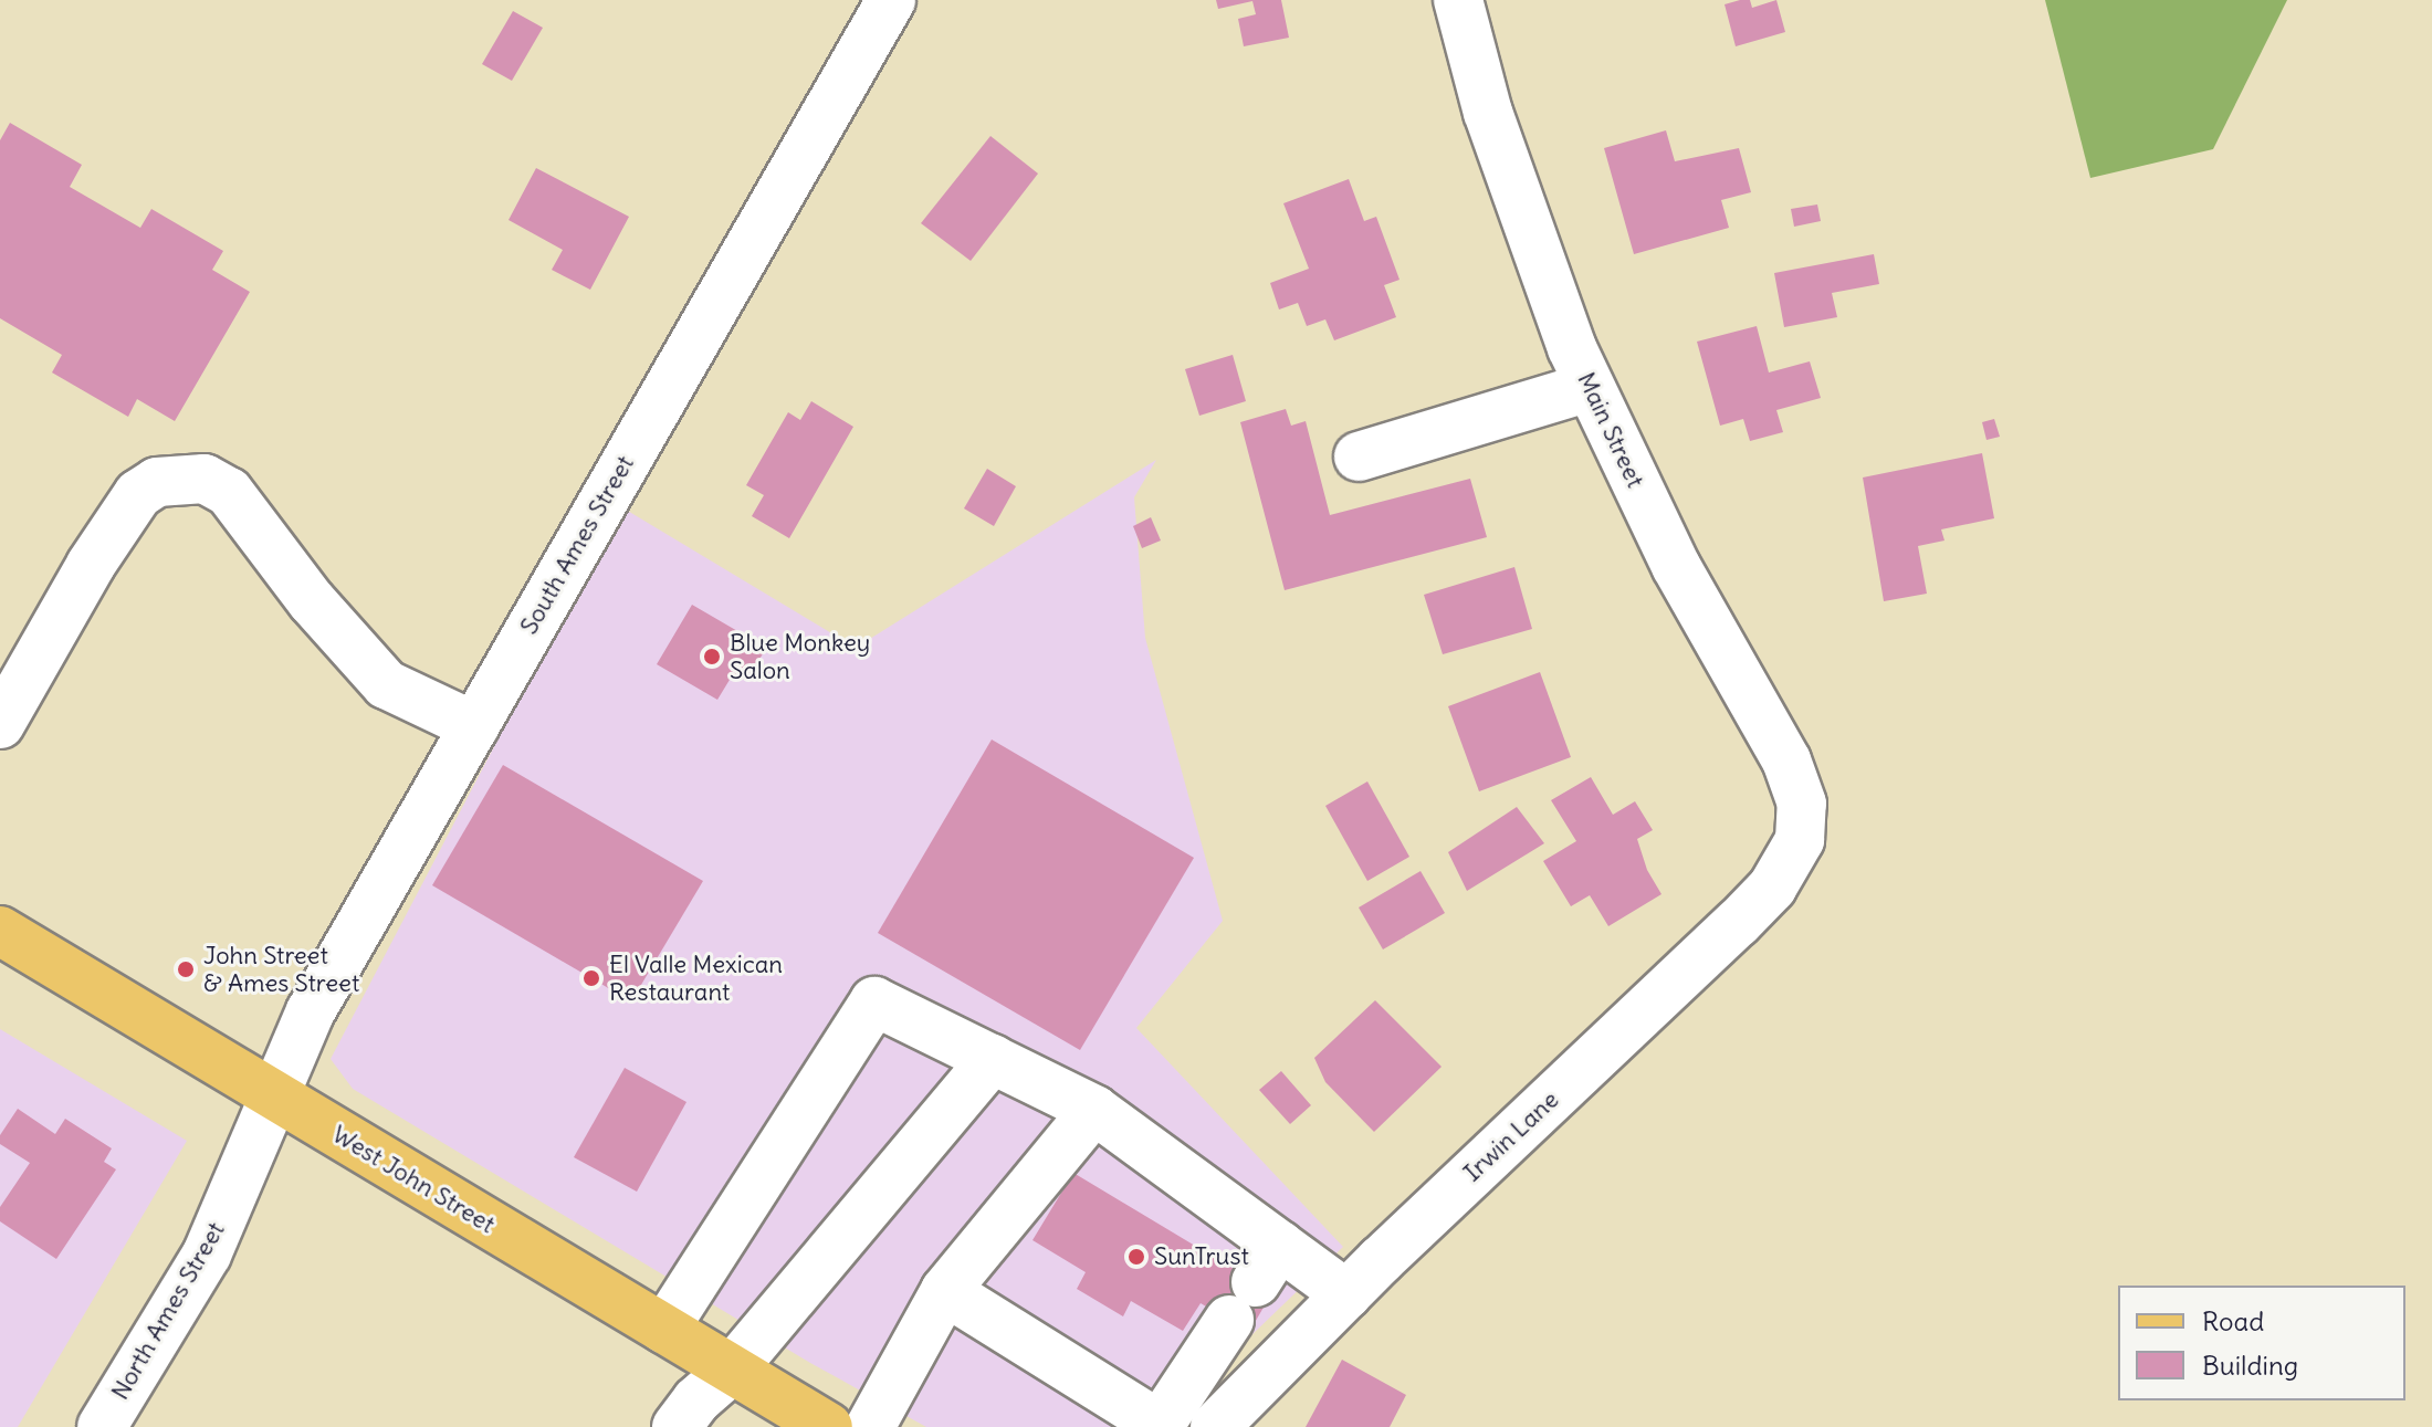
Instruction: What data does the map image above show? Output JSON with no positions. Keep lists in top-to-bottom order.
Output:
{
  "streets": {
    "main road": ["West John Street"],
    "street": [
      "Main Street",
      "South Ames Street",
      "Irwin Lane",
      "North Ames Street"
    ]
  },
  "crossings": [
    ["Main Street", "Irwin Lane"],
    ["South Ames Street", "West John Street"],
    ["South Ames Street", "North Ames Street"],
    ["West John Street", "North Ames Street"]
  ],
  "places": [
    "Blue Monkey Salon",
    "John Street & Ames Street",
    "El Valle Mexican Restaurant",
    "SunTrust"
  ],
  "legend": ["Road", "Building"]
}
